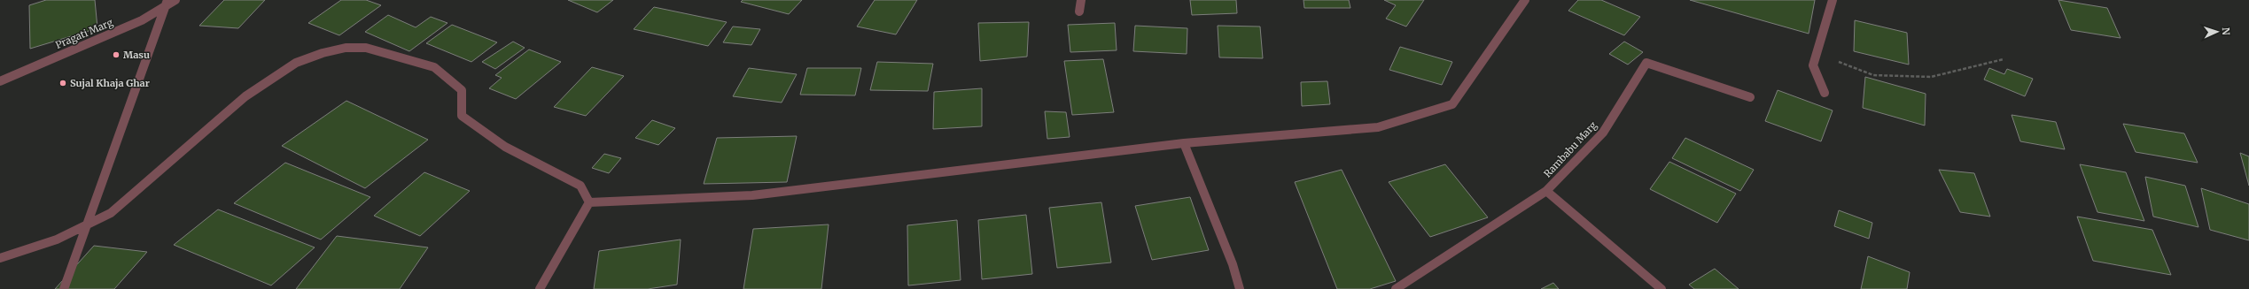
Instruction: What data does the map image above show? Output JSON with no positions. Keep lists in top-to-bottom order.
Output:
{
  "streets": {
    "street": ["Pragati Marg", "Rambabu Marg"]
  },
  "places": ["Masu", "Sujal Khaja Ghar"],
  "north": "right"
}
